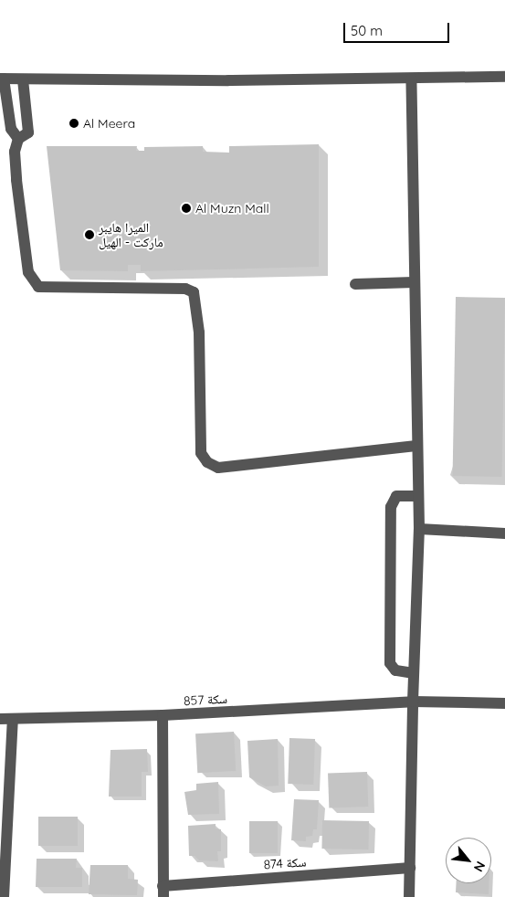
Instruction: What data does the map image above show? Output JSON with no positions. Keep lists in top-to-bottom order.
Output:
{
  "streets": {
    "street": ["سكة 857", "سكة 874"]
  },
  "crossings": [
    ["سكة 857", "سكة 874"]
  ],
  "places": ["Al Meera", "Al Muzn Mall", "الميرا هايبر ماركت - الهيل"],
  "scale_bar": "50 m",
  "north": "bottom right"
}
